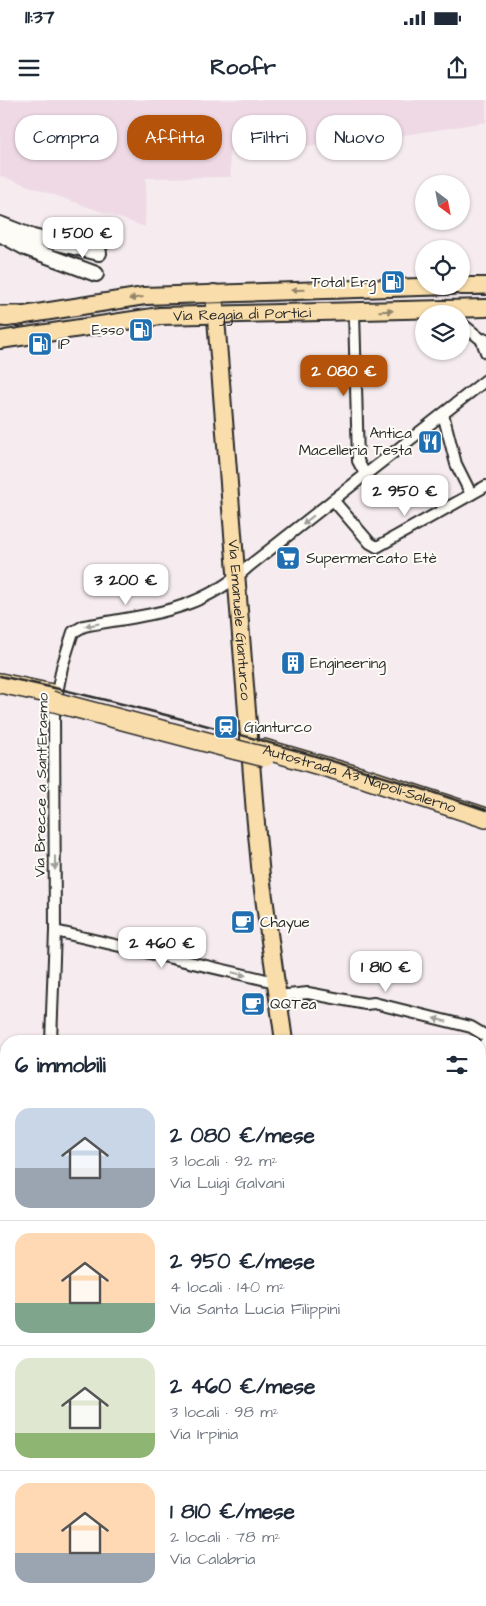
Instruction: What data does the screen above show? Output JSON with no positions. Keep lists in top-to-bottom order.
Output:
{
  "streets": {
    "highway": ["Autostrada A3 Napoli-Salerno"],
    "main road": ["Via Reggia di Portici", "Via Emanuele Gianturco"],
    "street": ["Via Brecce a Sant'Erasmo"]
  },
  "crossings": [
    ["Via Reggia di Portici", "Via Emanuele Gianturco"],
    ["Via Emanuele Gianturco", "Via Brecce a Sant'Erasmo"]
  ],
  "one_way": ["Via Brecce a Sant'Erasmo"],
  "places": {
    "fuel station": ["Total Erg", "Esso", "IP"],
    "restaurant": ["Antica Macelleria Testa"],
    "supermarket": ["Supermercato Etè"],
    "building": ["Engineering"],
    "station": ["Gianturco"],
    "cafe": ["Chayue", "QQTea"]
  },
  "north": "bottom right",
  "page": {
    "status": "11:37",
    "header": "Roofr",
    "chip": [
      "Compra",
      "Affitta",
      "Filtri",
      "Nuovo"
    ],
    "price": [
      "1 500 €",
      "2 080 €",
      "2 950 €",
      "3 200 €",
      "2 460 €",
      "1 810 €"
    ],
    "heading": "6 immobili",
    "list": [
      {
        "name": "2 080 €/mese",
        "note": "3 locali · 92 m² · Via Luigi Galvani"
      },
      {
        "name": "2 950 €/mese",
        "note": "4 locali · 140 m² · Via Santa Lucia Filippini"
      },
      {
        "name": "2 460 €/mese",
        "note": "3 locali · 98 m² · Via Irpinia"
      },
      {
        "name": "1 810 €/mese",
        "note": "2 locali · 78 m² · Via Calabria"
      }
    ]
  }
}
